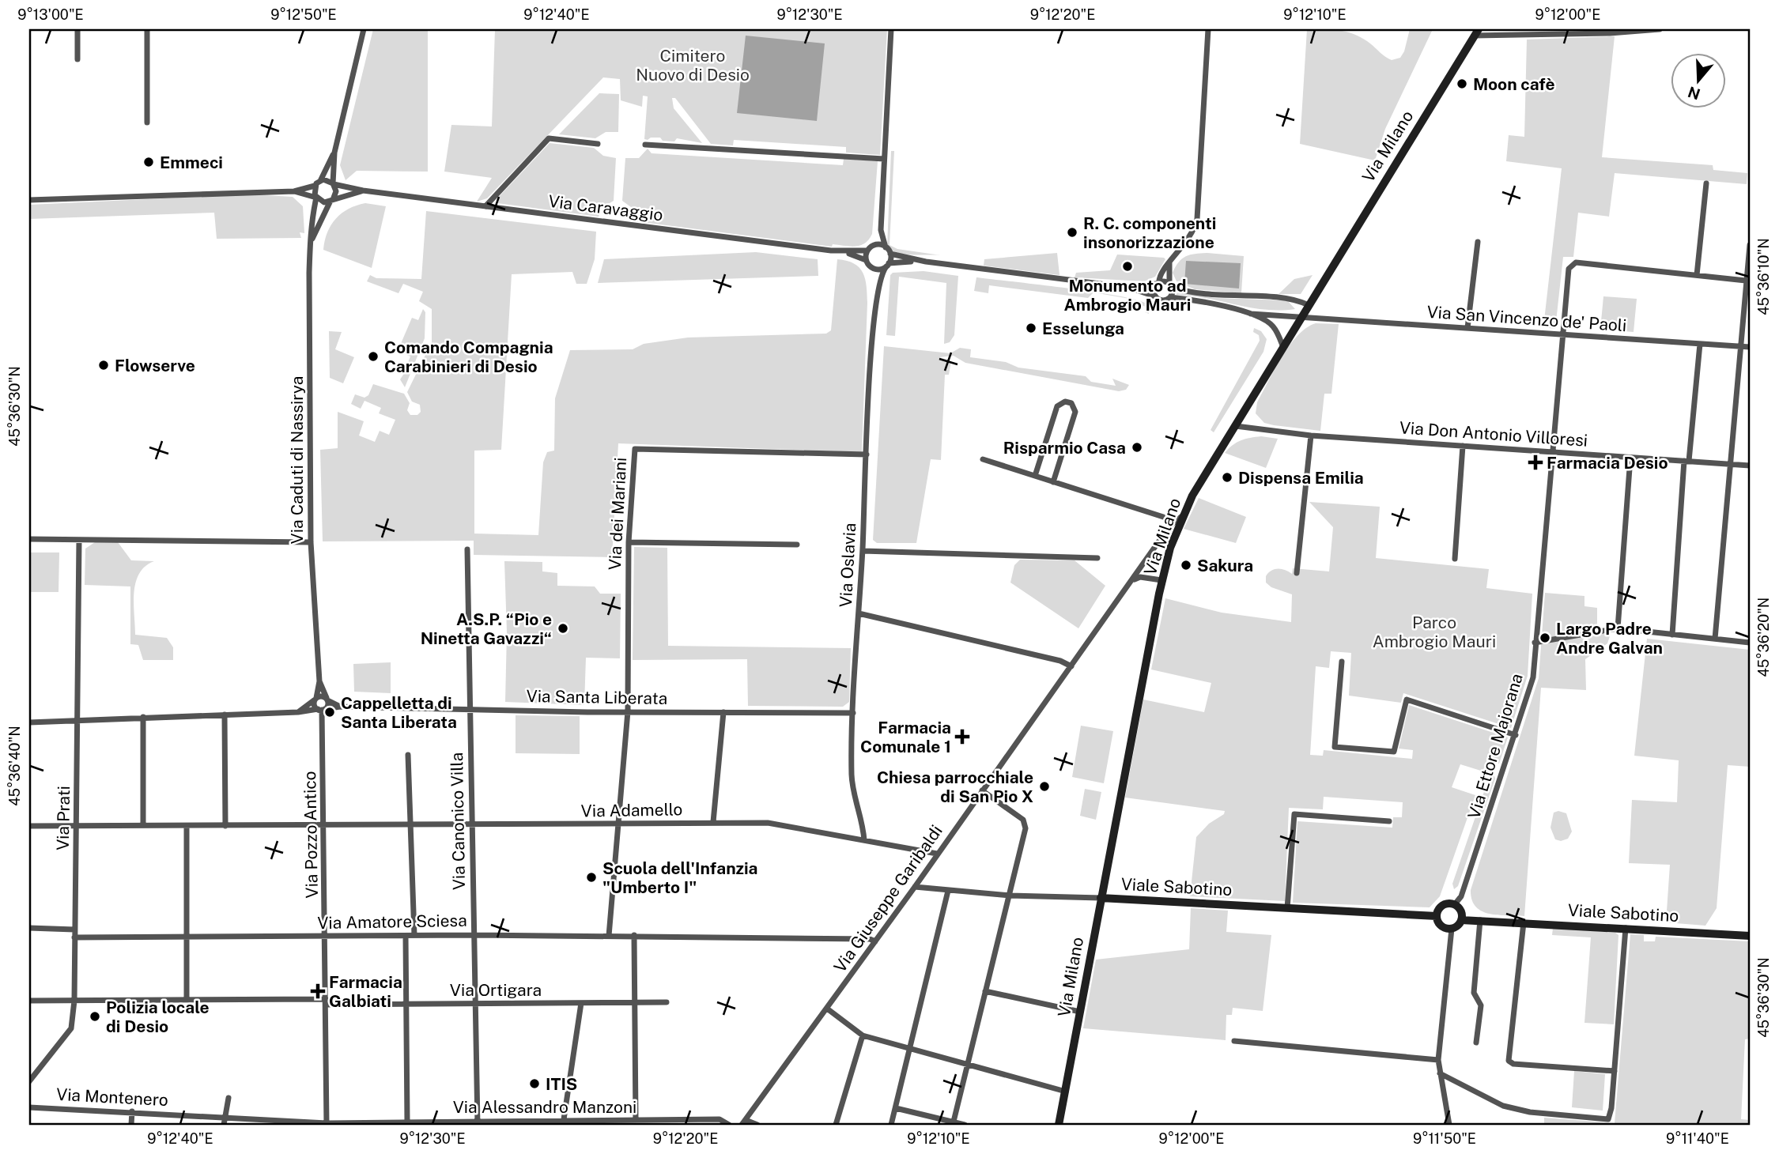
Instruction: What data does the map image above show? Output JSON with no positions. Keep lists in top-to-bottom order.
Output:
{
  "streets": {
    "main road": ["Via Milano", "Viale Sabotino"],
    "street": [
      "Via Caravaggio",
      "Via San Vincenzo de' Paoli",
      "Via Don Antonio Villoresi",
      "Via Caduti di Nassirya",
      "Via dei Mariani",
      "Via Oslavia",
      "Via Santa Liberata",
      "Via Ettore Majorana",
      "Via Adamello",
      "Via Prati",
      "Via Canonico Villa",
      "Via Pozzo Antico",
      "Via Giuseppe Garibaldi",
      "Via Amatore Sciesa",
      "Via Ortigara",
      "Via Montenero",
      "Via Alessandro Manzoni"
    ]
  },
  "crossings": [
    ["Via Milano", "Via San Vincenzo de' Paoli"],
    ["Via Milano", "Via Don Antonio Villoresi"],
    ["Via Milano", "Viale Sabotino"],
    ["Via Milano", "Via Giuseppe Garibaldi"],
    ["Via Caravaggio", "Via Caduti di Nassirya"],
    ["Via Caravaggio", "Via Oslavia"],
    ["Via San Vincenzo de' Paoli", "Via Ettore Majorana"],
    ["Via Don Antonio Villoresi", "Via Ettore Majorana"],
    ["Via dei Mariani", "Via Oslavia"],
    ["Via dei Mariani", "Via Santa Liberata"],
    ["Via dei Mariani", "Via Adamello"],
    ["Via dei Mariani", "Via Amatore Sciesa"],
    ["Via Oslavia", "Via Santa Liberata"],
    ["Via Oslavia", "Via Adamello"],
    ["Via Santa Liberata", "Via Prati"],
    ["Via Santa Liberata", "Via Canonico Villa"],
    ["Via Santa Liberata", "Via Pozzo Antico"],
    ["Via Ettore Majorana", "Viale Sabotino"],
    ["Via Adamello", "Via Prati"],
    ["Via Adamello", "Via Canonico Villa"],
    ["Via Adamello", "Via Pozzo Antico"],
    ["Via Adamello", "Via Giuseppe Garibaldi"],
    ["Via Prati", "Via Amatore Sciesa"],
    ["Via Prati", "Via Ortigara"],
    ["Via Canonico Villa", "Via Amatore Sciesa"],
    ["Via Canonico Villa", "Via Ortigara"],
    ["Via Canonico Villa", "Via Alessandro Manzoni"],
    ["Via Pozzo Antico", "Via Amatore Sciesa"],
    ["Via Pozzo Antico", "Via Ortigara"],
    ["Via Pozzo Antico", "Via Montenero"],
    ["Via Pozzo Antico", "Via Alessandro Manzoni"],
    ["Viale Sabotino", "Via Giuseppe Garibaldi"],
    ["Via Giuseppe Garibaldi", "Via Amatore Sciesa"],
    ["Via Montenero", "Via Alessandro Manzoni"]
  ],
  "parks": ["Cimitero Nuovo di Desio", "Parco Ambrogio Mauri"],
  "places": {
    "other": [
      "Moon cafè",
      "Emmeci",
      "R. C. componenti insonorizzazione",
      "Monumento ad Ambrogio Mauri",
      "Esselunga",
      "Comando Compagnia Carabinieri di Desio",
      "Flowserve",
      "Risparmio Casa",
      "Dispensa Emilia",
      "Sakura",
      "A.S.P. “Pio e Ninetta Gavazzi“",
      "Largo Padre Andre Galvan",
      "Cappelletta di Santa Liberata",
      "Chiesa parrocchiale di San Pio X",
      "Scuola dell'Infanzia \"Umberto I\"",
      "Polizia locale di Desio",
      "ITIS"
    ],
    "health": ["Farmacia Desio", "Farmacia Comunale 1", "Farmacia Galbiati"]
  },
  "north": "bottom",
  "coordinates": [
    "9°13'00\"E",
    "9°12'50\"E",
    "9°12'40\"E",
    "9°12'30\"E",
    "9°12'20\"E",
    "9°12'10\"E",
    "9°12'00\"E",
    "45°36'10\"N",
    "45°36'30\"N",
    "45°36'20\"N",
    "45°36'40\"N",
    "9°11'50\"E",
    "9°11'40\"E"
  ]
}
